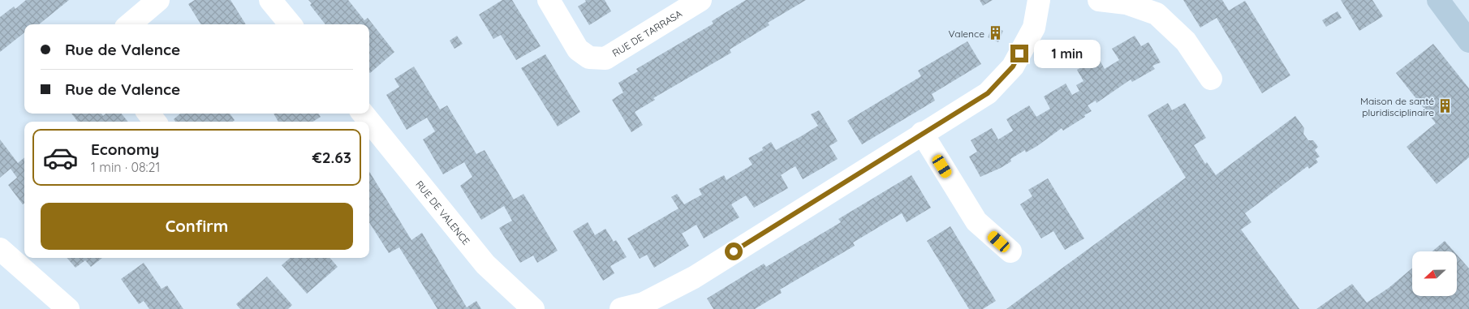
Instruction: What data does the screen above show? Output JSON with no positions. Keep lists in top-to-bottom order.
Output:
{
  "streets": {
    "street": ["RUE DE TARRASA", "RUE DE VALENCE"]
  },
  "places": {
    "building": ["Valence", "Maison de santé pluridisciplinaire"]
  },
  "north": "left",
  "page": {
    "banner": ["Rue de Valence", "Rue de Valence"],
    "bubble": "1 min",
    "list": [
      {
        "name": "Economy",
        "note": "1 min · 08:21",
        "value": "€2.63"
      }
    ],
    "buttons": "Confirm"
  }
}
